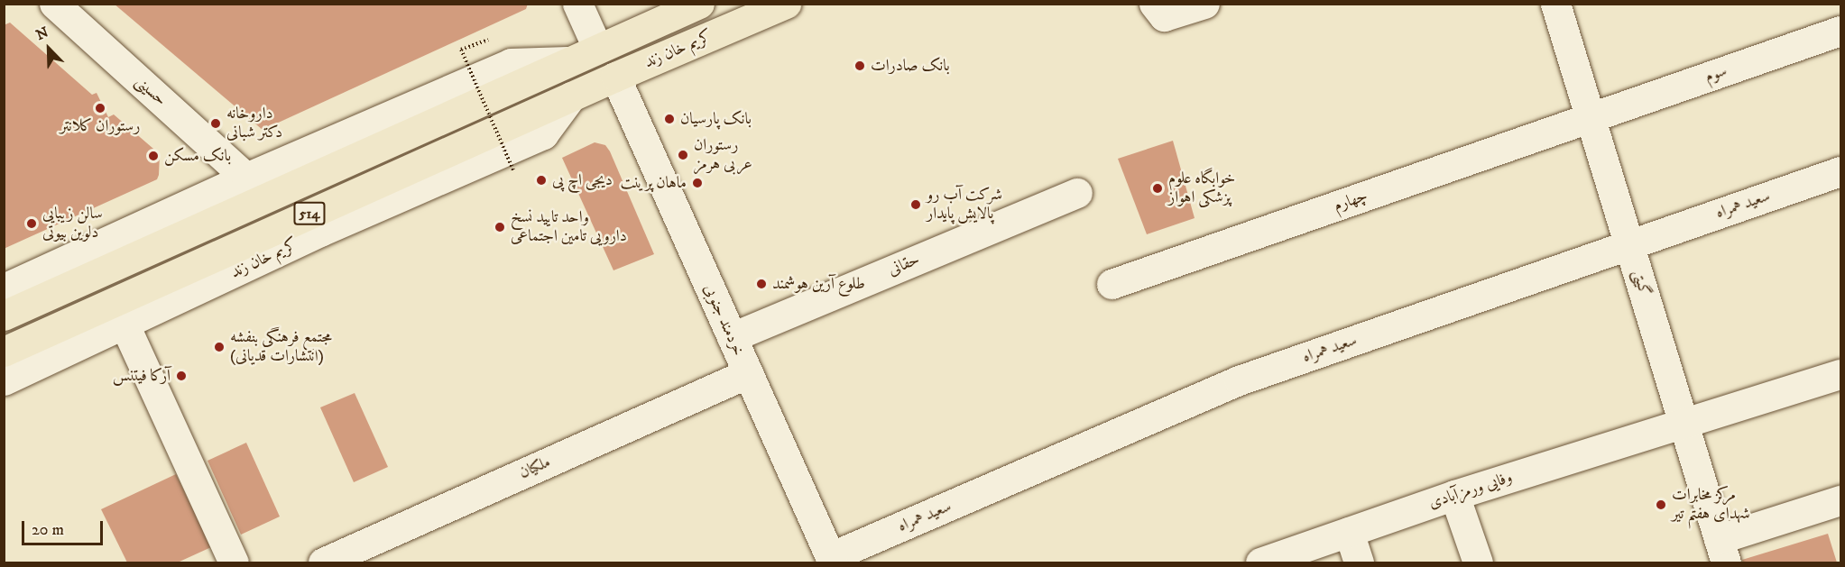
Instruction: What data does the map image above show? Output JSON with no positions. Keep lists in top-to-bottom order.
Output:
{
  "streets": {
    "main road": ["کریم خان زند", "514"],
    "street": [
      "سوم",
      "حسینی",
      "چهارم",
      "سعید همراه",
      "حقانی",
      "گیتی",
      "خردمند جنوبی",
      "ملکیان",
      "وفایی ورمزآبادی"
    ]
  },
  "crossings": [
    ["کریم خان زند", "حسینی"],
    ["کریم خان زند", "خردمند جنوبی"],
    ["سوم", "چهارم"],
    ["سوم", "گیتی"],
    ["چهارم", "گیتی"],
    ["سعید همراه", "گیتی"],
    ["سعید همراه", "خردمند جنوبی"],
    ["حقانی", "خردمند جنوبی"],
    ["گیتی", "وفایی ورمزآبادی"],
    ["خردمند جنوبی", "ملکیان"]
  ],
  "places": [
    "بانک صادرات",
    "رستوران کلانتر",
    "بانک پارسیان",
    "داروخانه دکتر شبانی",
    "رستوران عربی هرمز",
    "بانک مسکن",
    "دیجی اچ پی",
    "ماهان پرینت",
    "خوابگاه علوم پزشکی اهواز",
    "شرکت آب رو پالایش پایدار",
    "سالن زیبایی دلوین بیوتی",
    "واحد تایید نسخ دارویی تامین اجتماعی",
    "طلوع آرین هوشمند",
    "مجتمع فرهنگی بنفشه (انتشارات قدیانی)",
    "آرکا فیتنس",
    "مرکز مخابرات شهدای هفتم تیر"
  ],
  "scale_bar": "20 m",
  "north": "top left"
}
